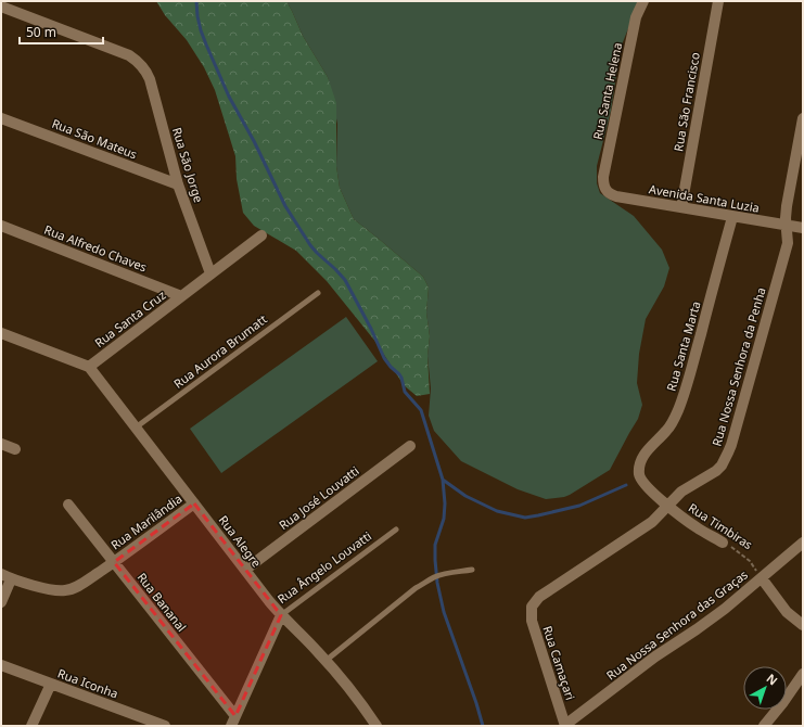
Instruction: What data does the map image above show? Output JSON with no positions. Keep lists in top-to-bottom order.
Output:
{
  "streets": {
    "street": [
      "Rua Santa Helena",
      "Rua São Francisco",
      "Rua São Mateus",
      "Rua São Jorge",
      "Avenida Santa Luzia",
      "Rua Alfredo Chaves",
      "Rua Santa Cruz",
      "Rua Santa Marta",
      "Rua Nossa Senhora da Penha",
      "Rua José Louvatti",
      "Rua Marilândia",
      "Rua Timbiras",
      "Rua Alegre",
      "Rua Ângelo Louvatti",
      "Rua Bananal",
      "Rua Nossa Senhora das Graças",
      "Rua Camaçari",
      "Rua Iconha"
    ],
    "lane": ["Rua Aurora Brumatt"]
  },
  "crossings": [
    ["Rua Santa Helena", "Avenida Santa Luzia"],
    ["Rua São Francisco", "Avenida Santa Luzia"],
    ["Rua São Mateus", "Rua São Jorge"],
    ["Rua São Jorge", "Rua Santa Cruz"],
    ["Avenida Santa Luzia", "Rua Santa Marta"],
    ["Avenida Santa Luzia", "Rua Nossa Senhora da Penha"],
    ["Rua Alfredo Chaves", "Rua Santa Cruz"],
    ["Rua Santa Cruz", "Rua Alegre"],
    ["Rua Santa Marta", "Rua Timbiras"],
    ["Rua Aurora Brumatt", "Rua Alegre"],
    ["Rua Nossa Senhora da Penha", "Rua Timbiras"],
    ["Rua Nossa Senhora da Penha", "Rua Camaçari"],
    ["Rua José Louvatti", "Rua Alegre"],
    ["Rua Marilândia", "Rua Alegre"],
    ["Rua Marilândia", "Rua Bananal"],
    ["Rua Timbiras", "Rua Nossa Senhora das Graças"],
    ["Rua Alegre", "Rua Ângelo Louvatti"],
    ["Rua Ângelo Louvatti", "Rua Bananal"],
    ["Rua Nossa Senhora das Graças", "Rua Camaçari"]
  ],
  "scale_bar": "50 m",
  "north": "top right"
}
